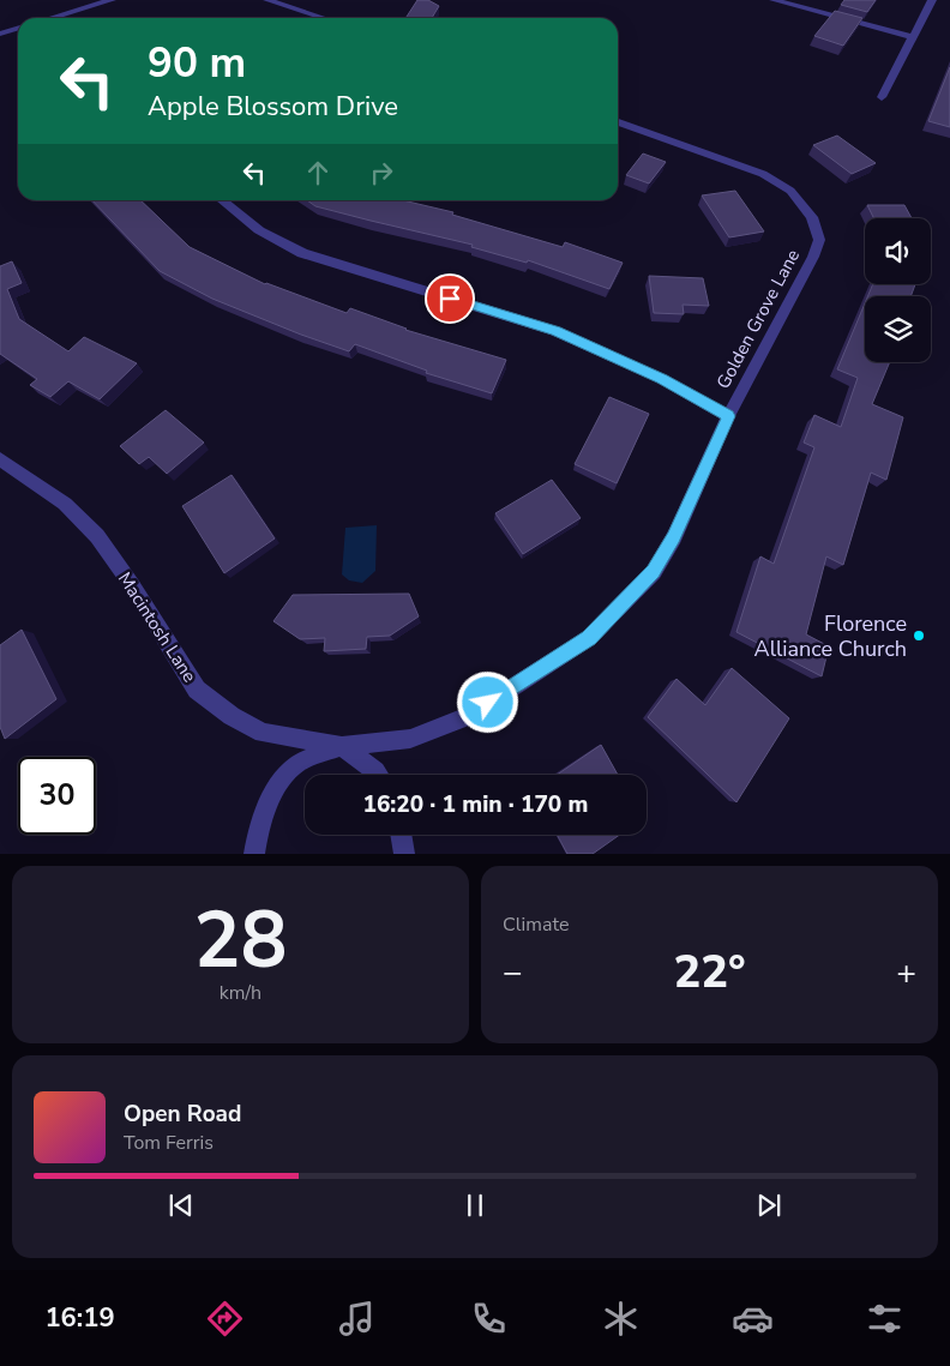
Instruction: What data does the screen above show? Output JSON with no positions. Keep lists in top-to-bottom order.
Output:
{
  "streets": {
    "street": ["Golden Grove Lane", "Macintosh Lane"]
  },
  "crossings": [
    ["Golden Grove Lane", "Macintosh Lane"]
  ],
  "places": ["Florence Alliance Church"],
  "page": {
    "turn": ["90 m", "Apple Blossom Drive"],
    "limit": "30",
    "trip": "16:20 · 1 min · 170 m",
    "tile": [
      ["28", "km/h"],
      "Climate"
    ],
    "heat": ["−", "22°", "+"],
    "song": ["Open Road", "Tom Ferris"],
    "tabs": "16:19"
  }
}
